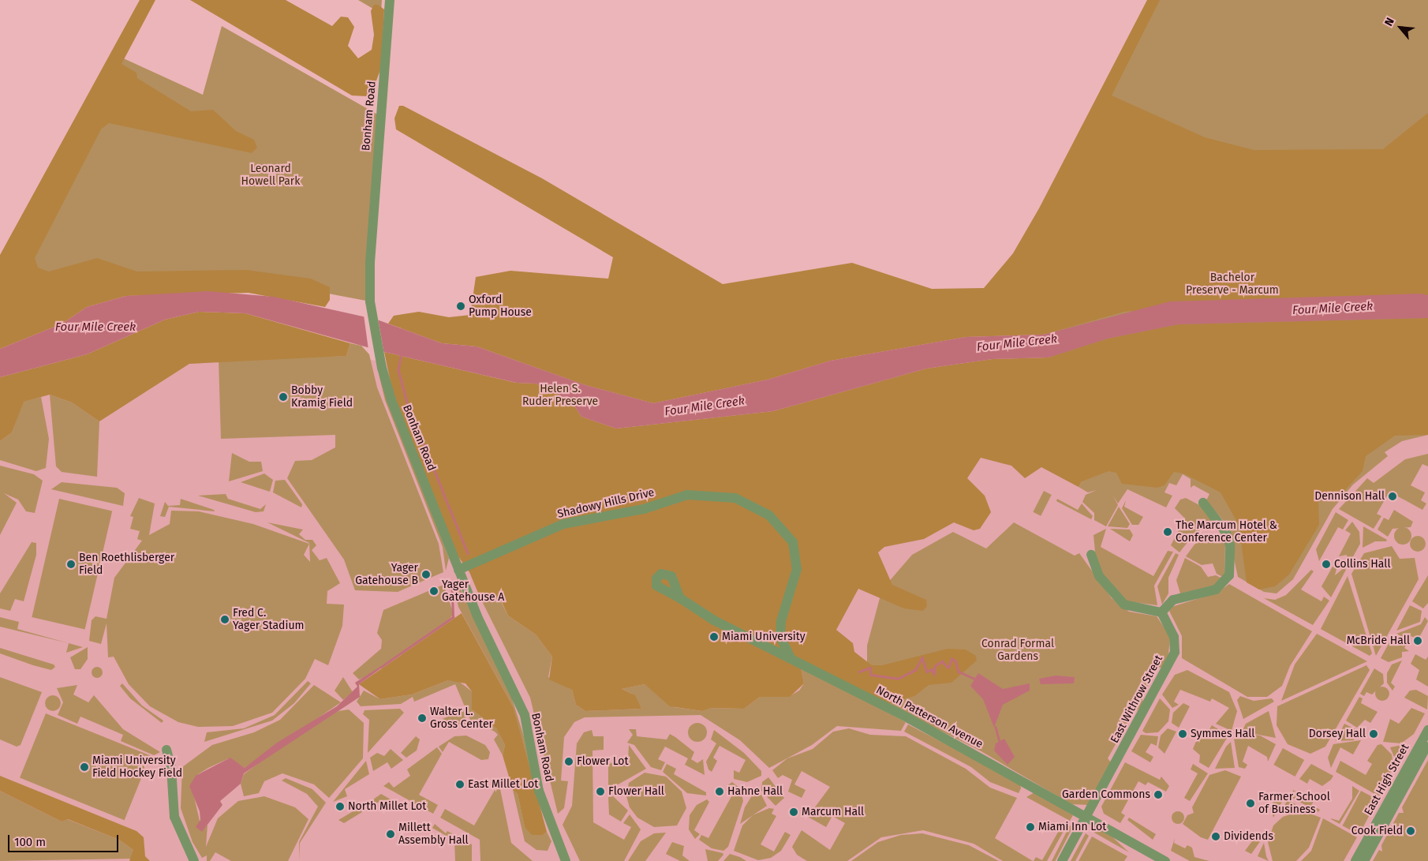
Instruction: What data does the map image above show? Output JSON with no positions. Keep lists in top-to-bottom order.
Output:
{
  "streets": {
    "street": [
      "Bonham Road",
      "Shadowy Hills Drive",
      "East Withrow Street",
      "North Patterson Avenue",
      "East High Street"
    ]
  },
  "crossings": [
    ["Bonham Road", "Shadowy Hills Drive"],
    ["Shadowy Hills Drive", "North Patterson Avenue"],
    ["East Withrow Street", "North Patterson Avenue"]
  ],
  "water": ["Four Mile Creek"],
  "parks": [
    "Leonard Howell Park",
    "Bachelor Preserve - Marcum",
    "Helen S. Ruder Preserve",
    "Conrad Formal Gardens"
  ],
  "places": [
    "Oxford Pump House",
    "Bobby Kramig Field",
    "Dennison Hall",
    "The Marcum Hotel & Conference Center",
    "Ben Roethlisberger Field",
    "Collins Hall",
    "Yager Gatehouse B",
    "Yager Gatehouse A",
    "Fred C. Yager Stadium",
    "Miami University",
    "McBride Hall",
    "Walter L. Gross Center",
    "Symmes Hall",
    "Dorsey Hall",
    "Flower Lot",
    "Miami University Field Hockey Field",
    "East Millet Lot",
    "Flower Hall",
    "Hahne Hall",
    "Garden Commons",
    "Farmer School of Business",
    "North Millet Lot",
    "Marcum Hall",
    "Miami Inn Lot",
    "Cook Field",
    "Millett Assembly Hall",
    "Dividends"
  ],
  "scale_bar": "100 m",
  "north": "top left"
}
